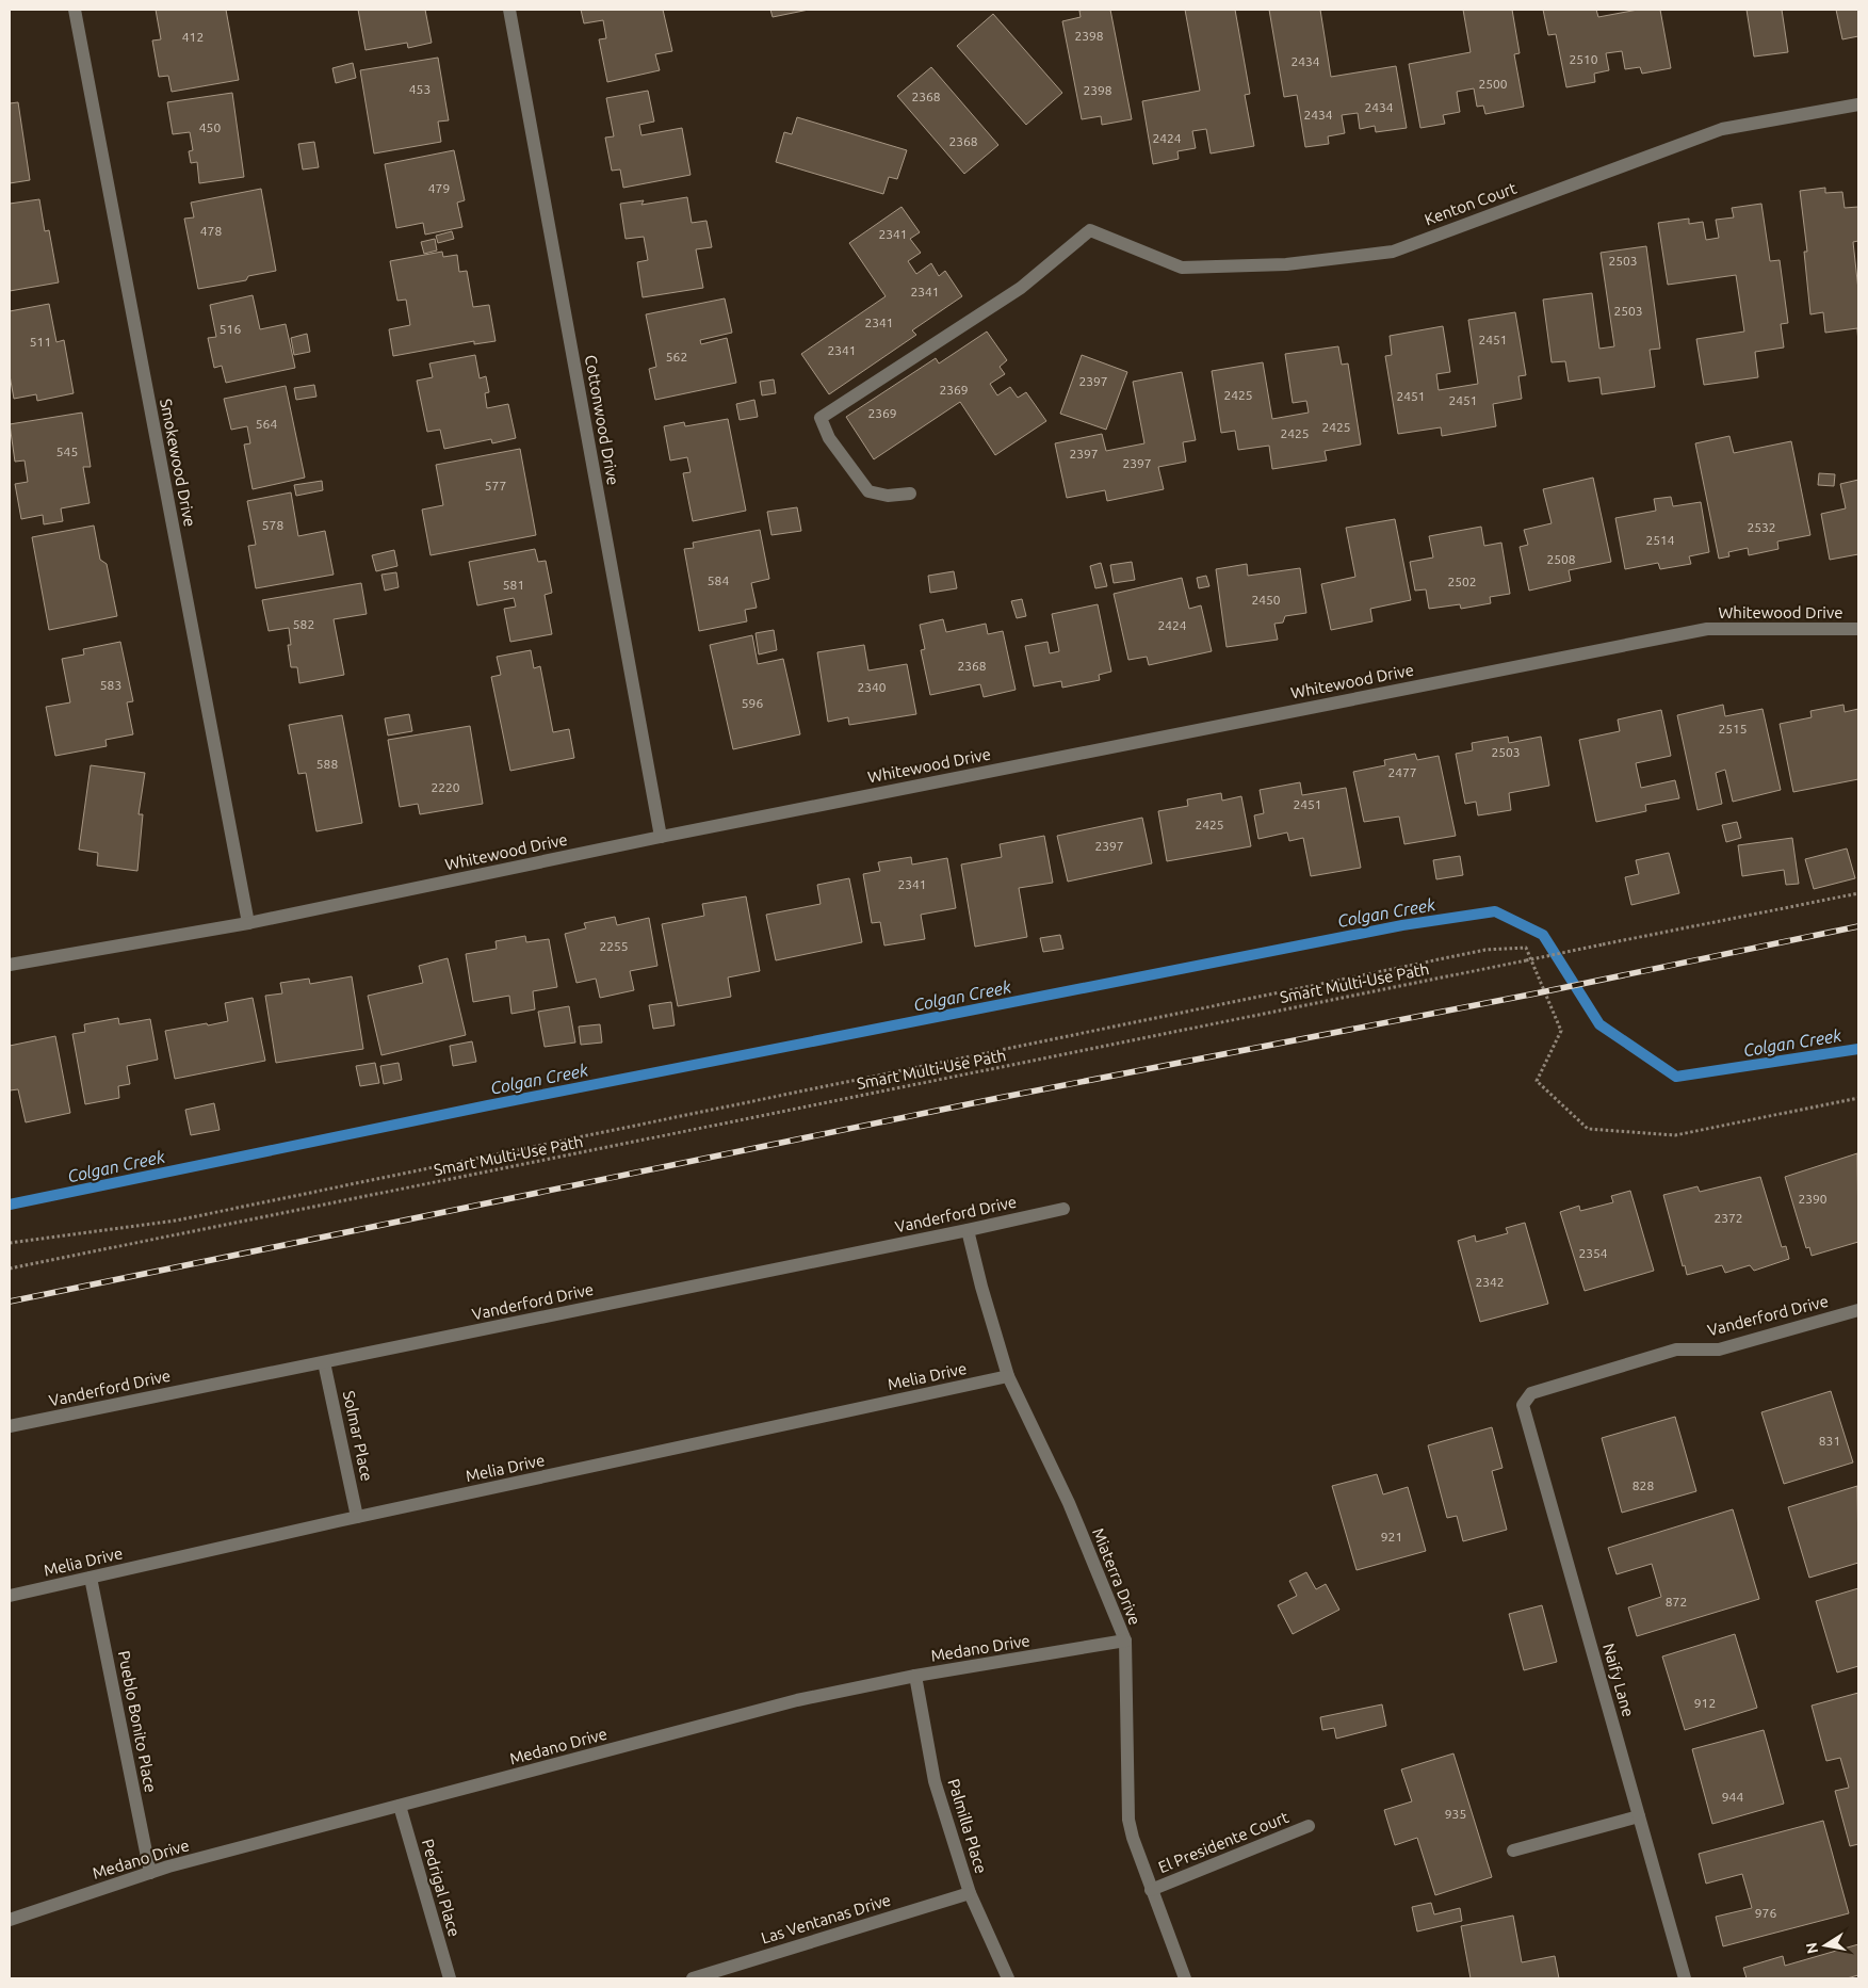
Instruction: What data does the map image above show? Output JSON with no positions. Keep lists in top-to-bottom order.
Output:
{
  "streets": {
    "street": [
      "Kenton Court",
      "Cottonwood Drive",
      "Smokewood Drive",
      "Whitewood Drive",
      "Vanderford Drive",
      "Melia Drive",
      "Solmar Place",
      "Miaterra Drive",
      "Medano Drive",
      "Naify Lane",
      "Pueblo Bonito Place",
      "Palmilla Place",
      "El Presidente Court",
      "Pedrigal Place",
      "Las Ventanas Drive"
    ],
    "path": ["Smart Multi-Use Path"]
  },
  "crossings": [
    ["Cottonwood Drive", "Whitewood Drive"],
    ["Smokewood Drive", "Whitewood Drive"],
    ["Vanderford Drive", "Solmar Place"],
    ["Vanderford Drive", "Miaterra Drive"],
    ["Vanderford Drive", "Naify Lane"],
    ["Melia Drive", "Solmar Place"],
    ["Melia Drive", "Miaterra Drive"],
    ["Melia Drive", "Pueblo Bonito Place"],
    ["Miaterra Drive", "Medano Drive"],
    ["Miaterra Drive", "El Presidente Court"],
    ["Medano Drive", "Pueblo Bonito Place"],
    ["Medano Drive", "Palmilla Place"],
    ["Medano Drive", "Pedrigal Place"],
    ["Palmilla Place", "Las Ventanas Drive"]
  ],
  "water": ["Colgan Creek"],
  "house_numbers": [
    "2398",
    "412",
    "2510",
    "2434",
    "2500",
    "453",
    "2398",
    "2368",
    "2434",
    "2434",
    "450",
    "2424",
    "2368",
    "479",
    "478",
    "2341",
    "2503",
    "2341",
    "2503",
    "2341",
    "516",
    "2451",
    "511",
    "2341",
    "562",
    "2397",
    "2369",
    "2425",
    "2451",
    "2451",
    "2369",
    "564",
    "2425",
    "2425",
    "545",
    "2397",
    "2397",
    "577",
    "578",
    "2532",
    "2514",
    "2508",
    "584",
    "2502",
    "581",
    "2450",
    "582",
    "2424",
    "2368",
    "583",
    "2340",
    "596",
    "2515",
    "2503",
    "588",
    "2477",
    "2220",
    "2451",
    "2425",
    "2397",
    "2341",
    "2255",
    "2390",
    "2372",
    "2354",
    "2342",
    "831",
    "828",
    "921",
    "872",
    "912",
    "944",
    "935",
    "976"
  ],
  "north": "left"
}
